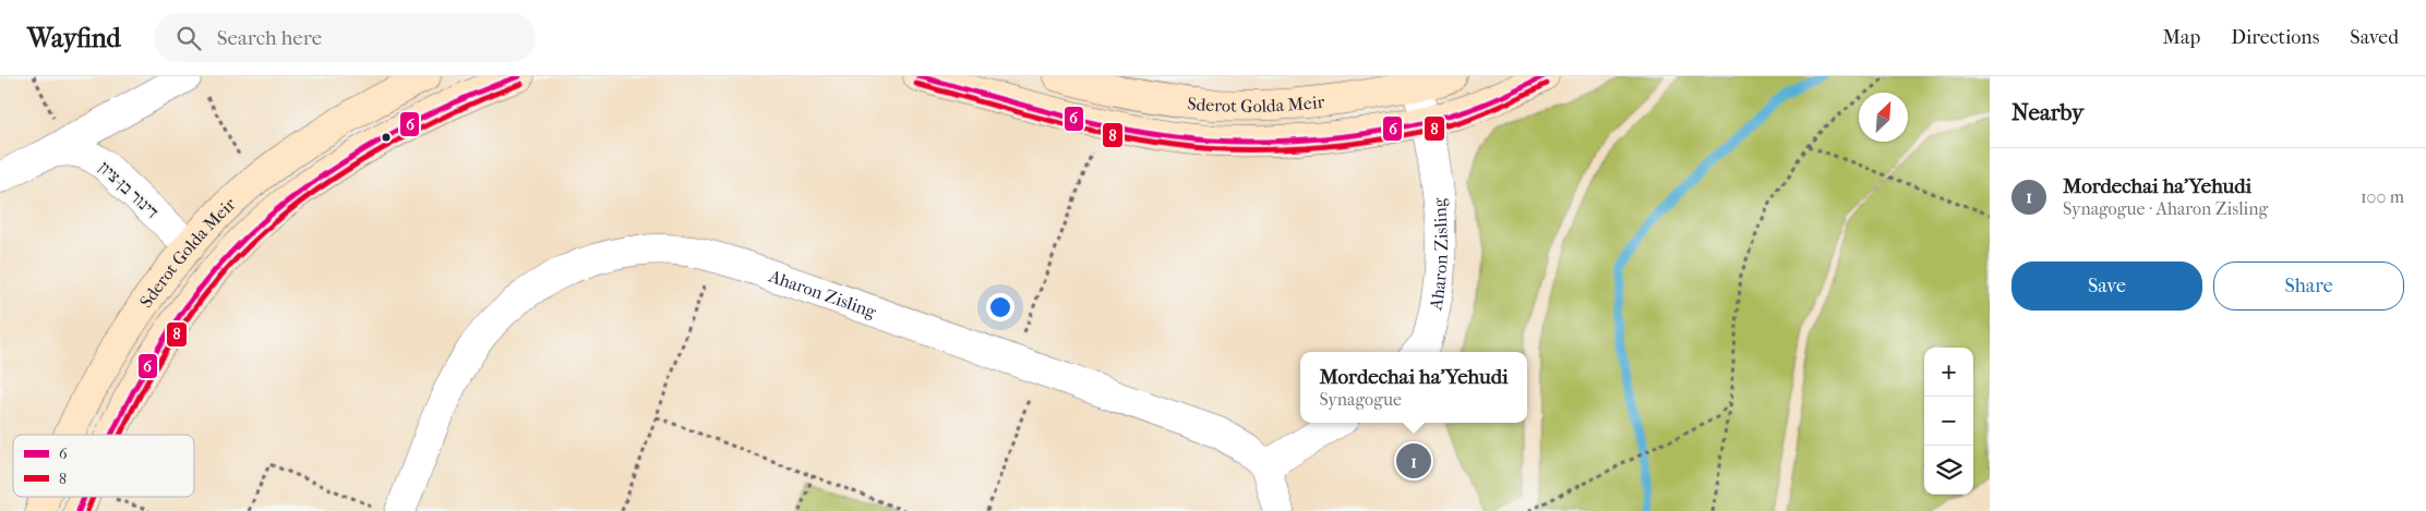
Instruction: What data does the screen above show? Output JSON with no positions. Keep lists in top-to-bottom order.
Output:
{
  "streets": {
    "street": ["Sderot Golda Meir", "דינור בן-ציון", "Aharon Zisling"]
  },
  "crossings": [
    ["Sderot Golda Meir", "דינור בן-ציון"],
    ["Sderot Golda Meir", "Aharon Zisling"]
  ],
  "lines": ["transit line 6", "transit line 8"],
  "legend": ["6", "8"],
  "north": "top right",
  "page": {
    "header": "Wayfind",
    "search": "Search here",
    "nav": ["Map", "Directions", "Saved"],
    "heading": "Nearby",
    "list": [
      {
        "mark": "1",
        "name": "Mordechai ha'Yehudi",
        "note": "Synagogue · Aharon Zisling",
        "value": "100 m"
      }
    ],
    "buttons": ["Save", "Share"],
    "map_buttons": ["+", "−"],
    "popup": ["Mordechai ha'Yehudi", "Synagogue"],
    "pins": "1"
  }
}
